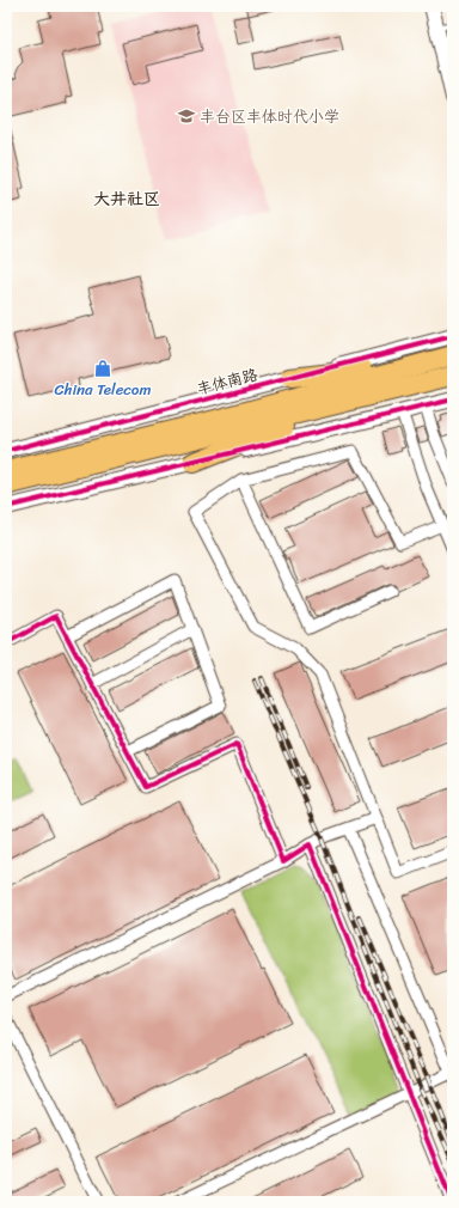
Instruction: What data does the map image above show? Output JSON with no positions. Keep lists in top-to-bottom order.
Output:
{
  "streets": {
    "street": ["丰体南路"]
  },
  "districts": ["大井社区"],
  "places": {
    "school or university": ["丰台区丰体时代小学"],
    "shop": ["China Telecom"]
  }
}
